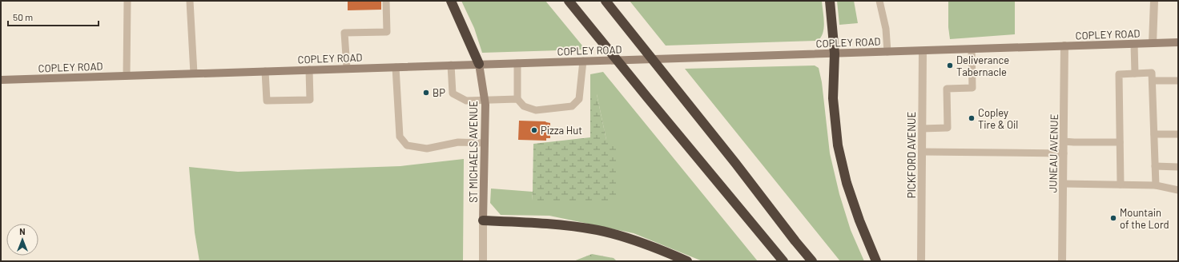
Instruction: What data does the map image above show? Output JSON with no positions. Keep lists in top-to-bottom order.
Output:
{
  "streets": {
    "main road": ["COPLEY ROAD", "ST MICHAELS AVENUE"],
    "street": ["JUNEAU AVENUE", "PICKFORD AVENUE"]
  },
  "crossings": [
    ["COPLEY ROAD", "ST MICHAELS AVENUE"],
    ["COPLEY ROAD", "JUNEAU AVENUE"],
    ["COPLEY ROAD", "PICKFORD AVENUE"]
  ],
  "places": [
    "Deliverance Tabernacle",
    "BP",
    "Copley Tire & Oil",
    "Pizza Hut",
    "Mountain of the Lord"
  ],
  "scale_bar": "50 m",
  "north": "top"
}
